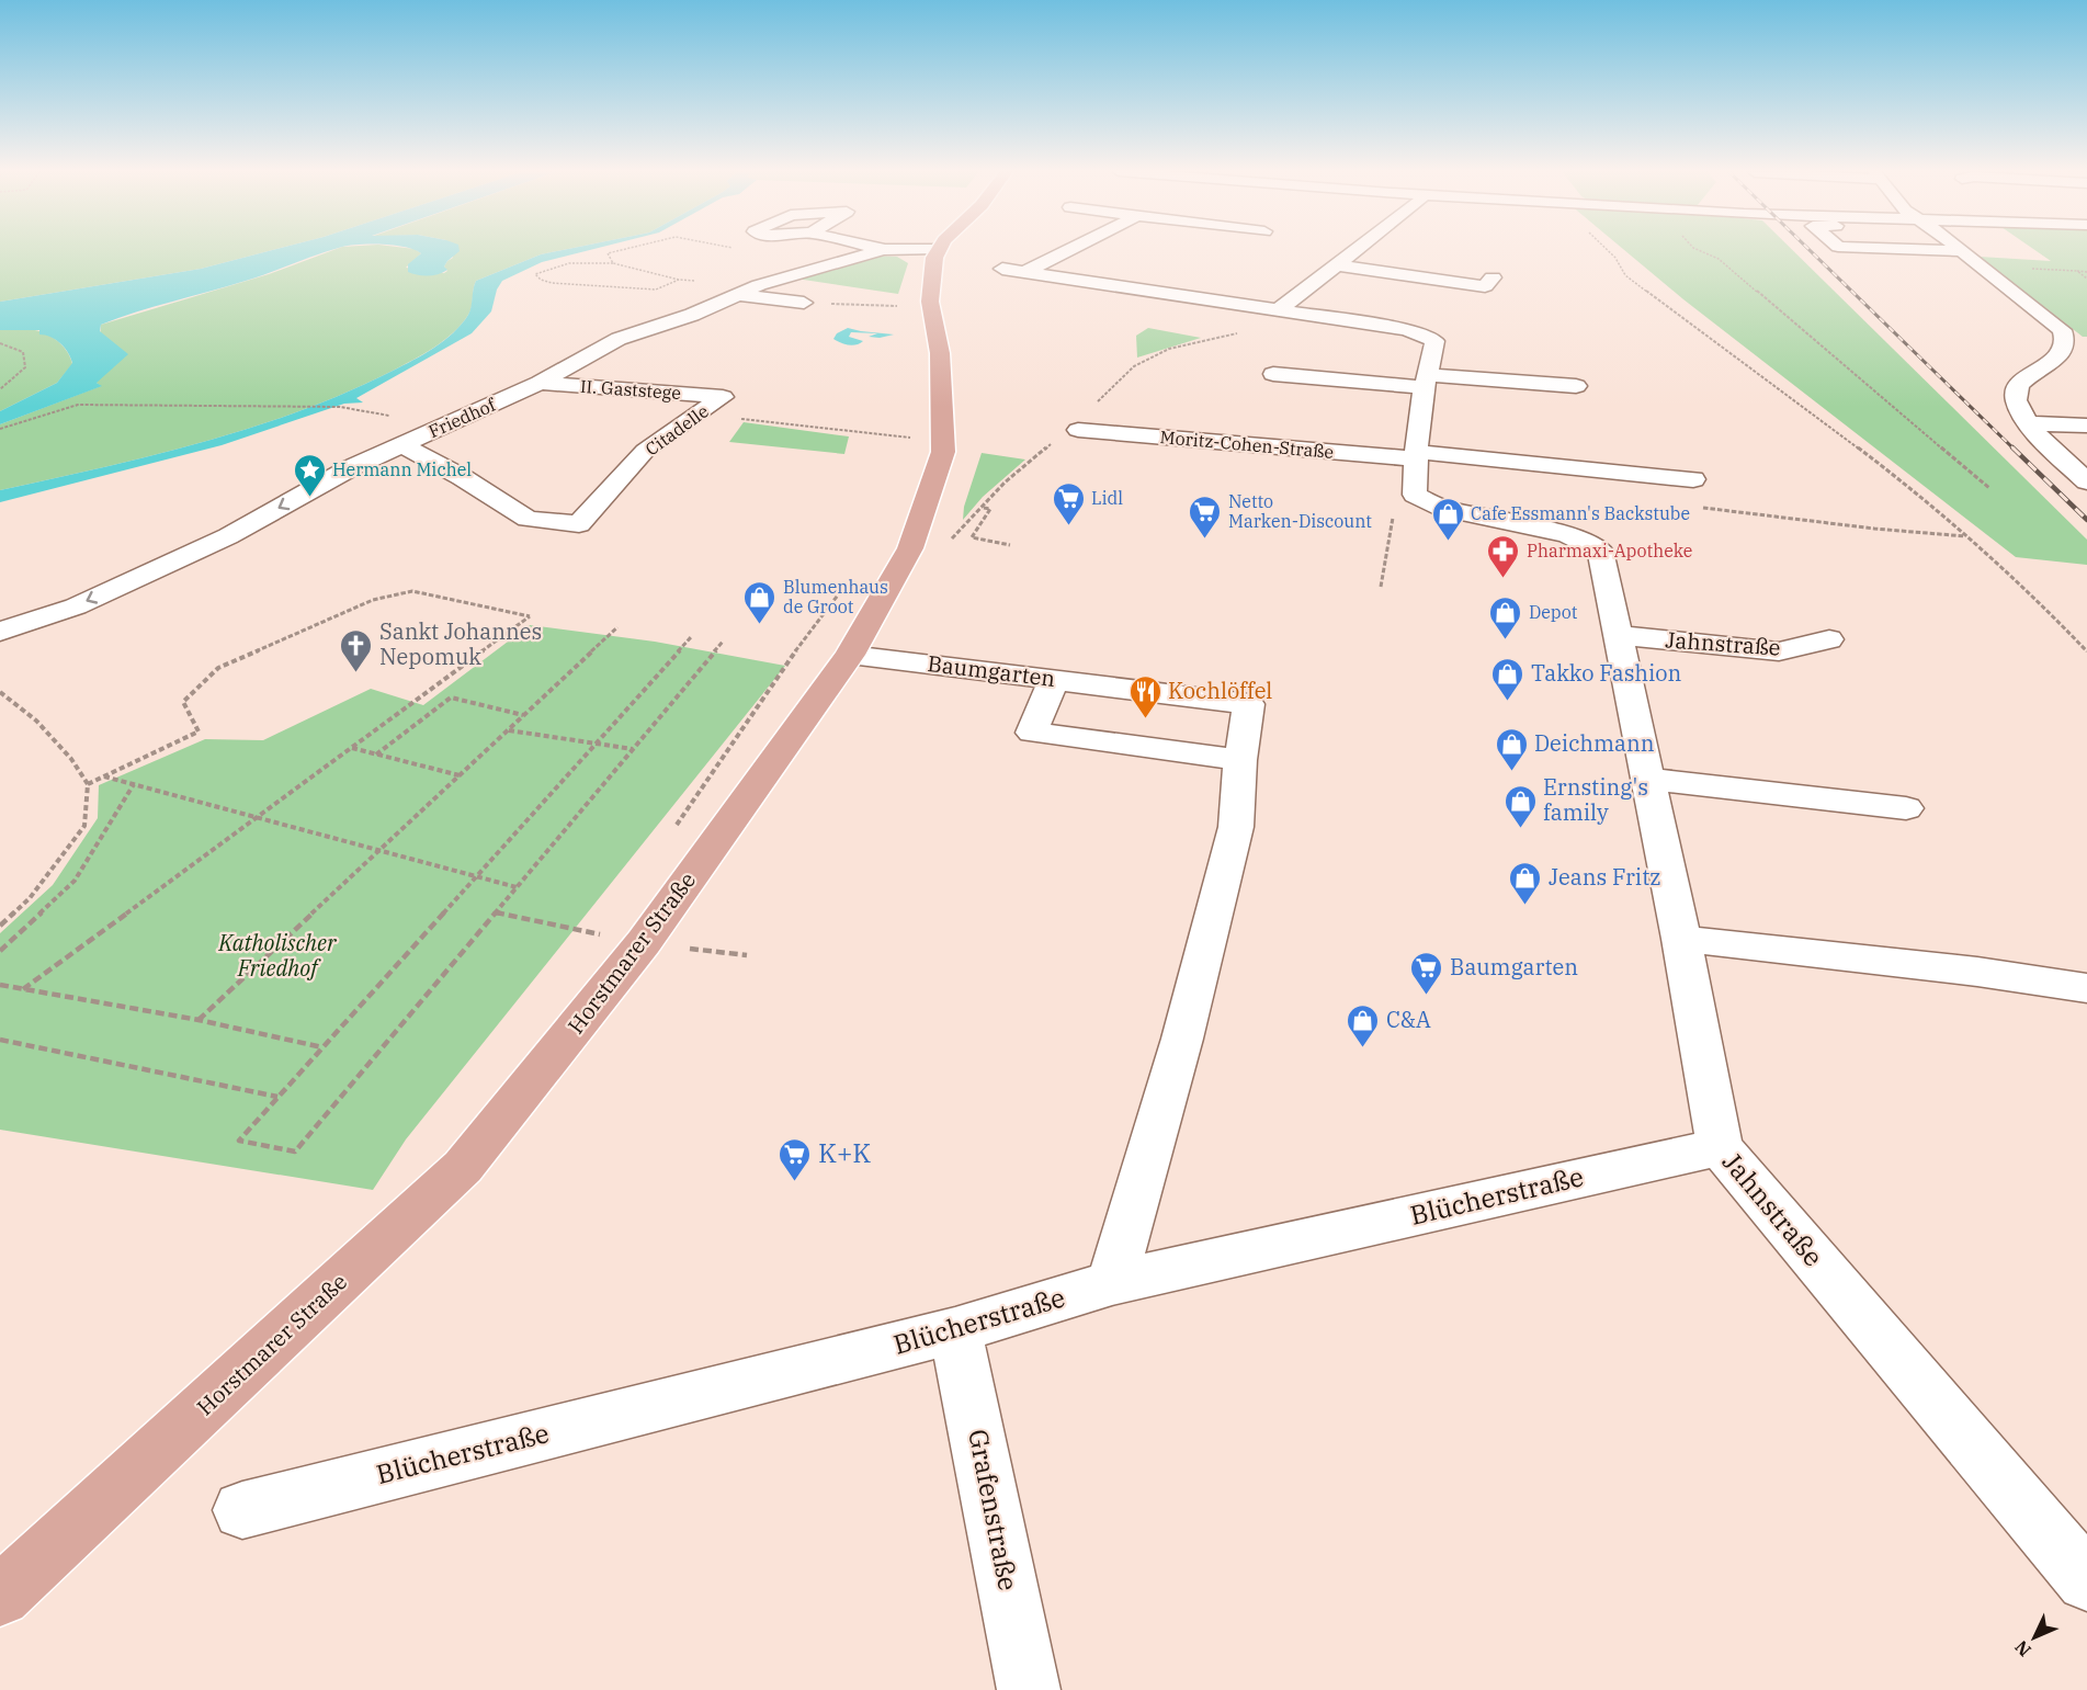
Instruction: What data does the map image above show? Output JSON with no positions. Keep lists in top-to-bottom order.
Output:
{
  "streets": {
    "main road": ["Horstmarer Straße"],
    "street": [
      "II. Gaststege",
      "Friedhof",
      "Citadelle",
      "Moritz-Cohen-Straße",
      "Jahnstraße",
      "Baumgarten",
      "Blücherstraße",
      "Grafenstraße"
    ]
  },
  "crossings": [
    ["II. Gaststege", "Friedhof"],
    ["II. Gaststege", "Citadelle"],
    ["Friedhof", "Citadelle"],
    ["Jahnstraße", "Blücherstraße"],
    ["Baumgarten", "Horstmarer Straße"],
    ["Blücherstraße", "Grafenstraße"]
  ],
  "one_way": ["Friedhof"],
  "parks": ["Katholischer Friedhof"],
  "places": {
    "place": ["Hermann Michel"],
    "supermarket": [
      "Lidl",
      "Netto Marken-Discount",
      "Baumgarten",
      "K+K"
    ],
    "shop": [
      "Cafe Essmann's Backstube",
      "Blumenhaus de Groot",
      "Depot",
      "Takko Fashion",
      "Deichmann",
      "Ernsting's family",
      "Jeans Fritz",
      "C&A"
    ],
    "pharmacy": ["Pharmaxi-Apotheke"],
    "church": ["Sankt Johannes Nepomuk"],
    "restaurant": ["Kochlöffel"]
  },
  "north": "bottom left"
}
